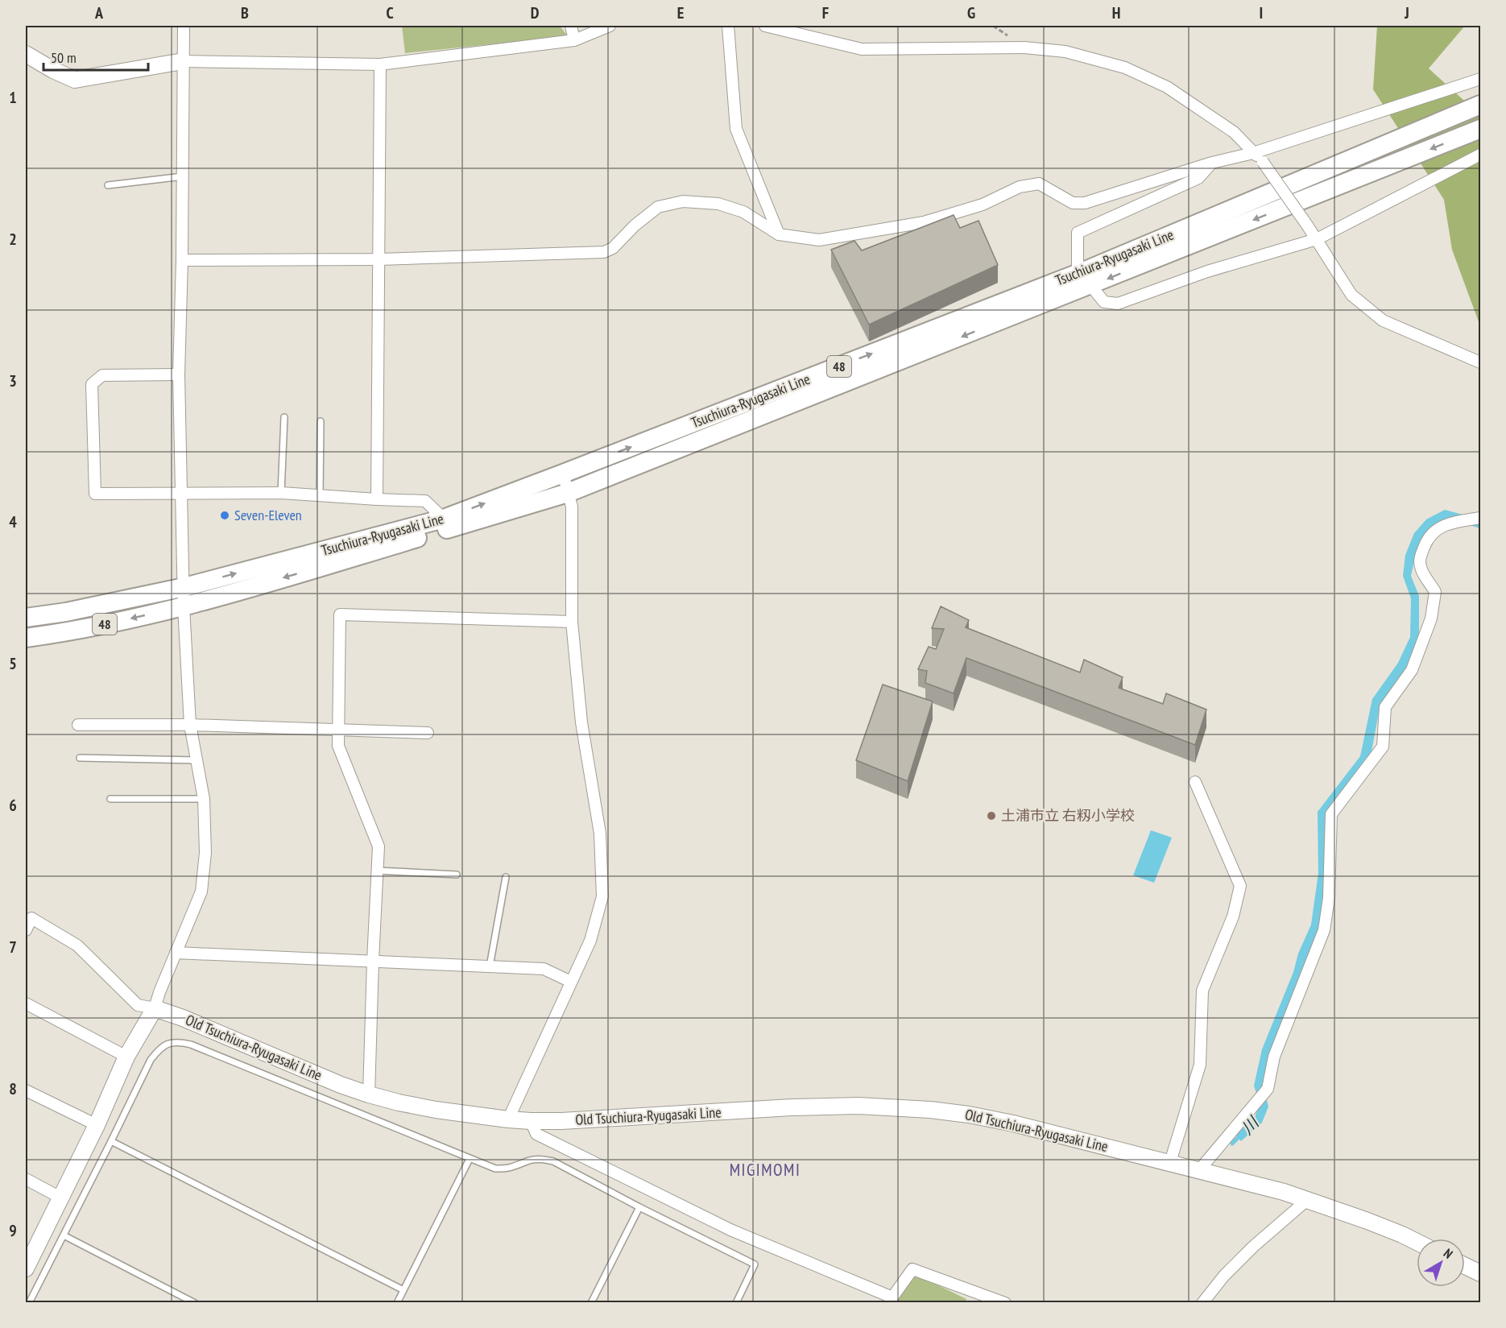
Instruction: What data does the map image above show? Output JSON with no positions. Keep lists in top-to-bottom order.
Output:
{
  "streets": {
    "main road": ["Tsuchiura-Ryugasaki Line", "48"],
    "street": ["Old Tsuchiura-Ryugasaki Line"]
  },
  "districts": ["MIGIMOMI"],
  "water": ["川"],
  "places": ["Seven-Eleven", "土浦市立 右籾小学校"],
  "scale_bar": "50 m",
  "north": "top right",
  "grid": {
    "columns": [
      "A",
      "B",
      "C",
      "D",
      "E",
      "F",
      "G",
      "H",
      "I",
      "J"
    ],
    "rows": [
      "1",
      "2",
      "3",
      "4",
      "5",
      "6",
      "7",
      "8",
      "9"
    ]
  }
}
